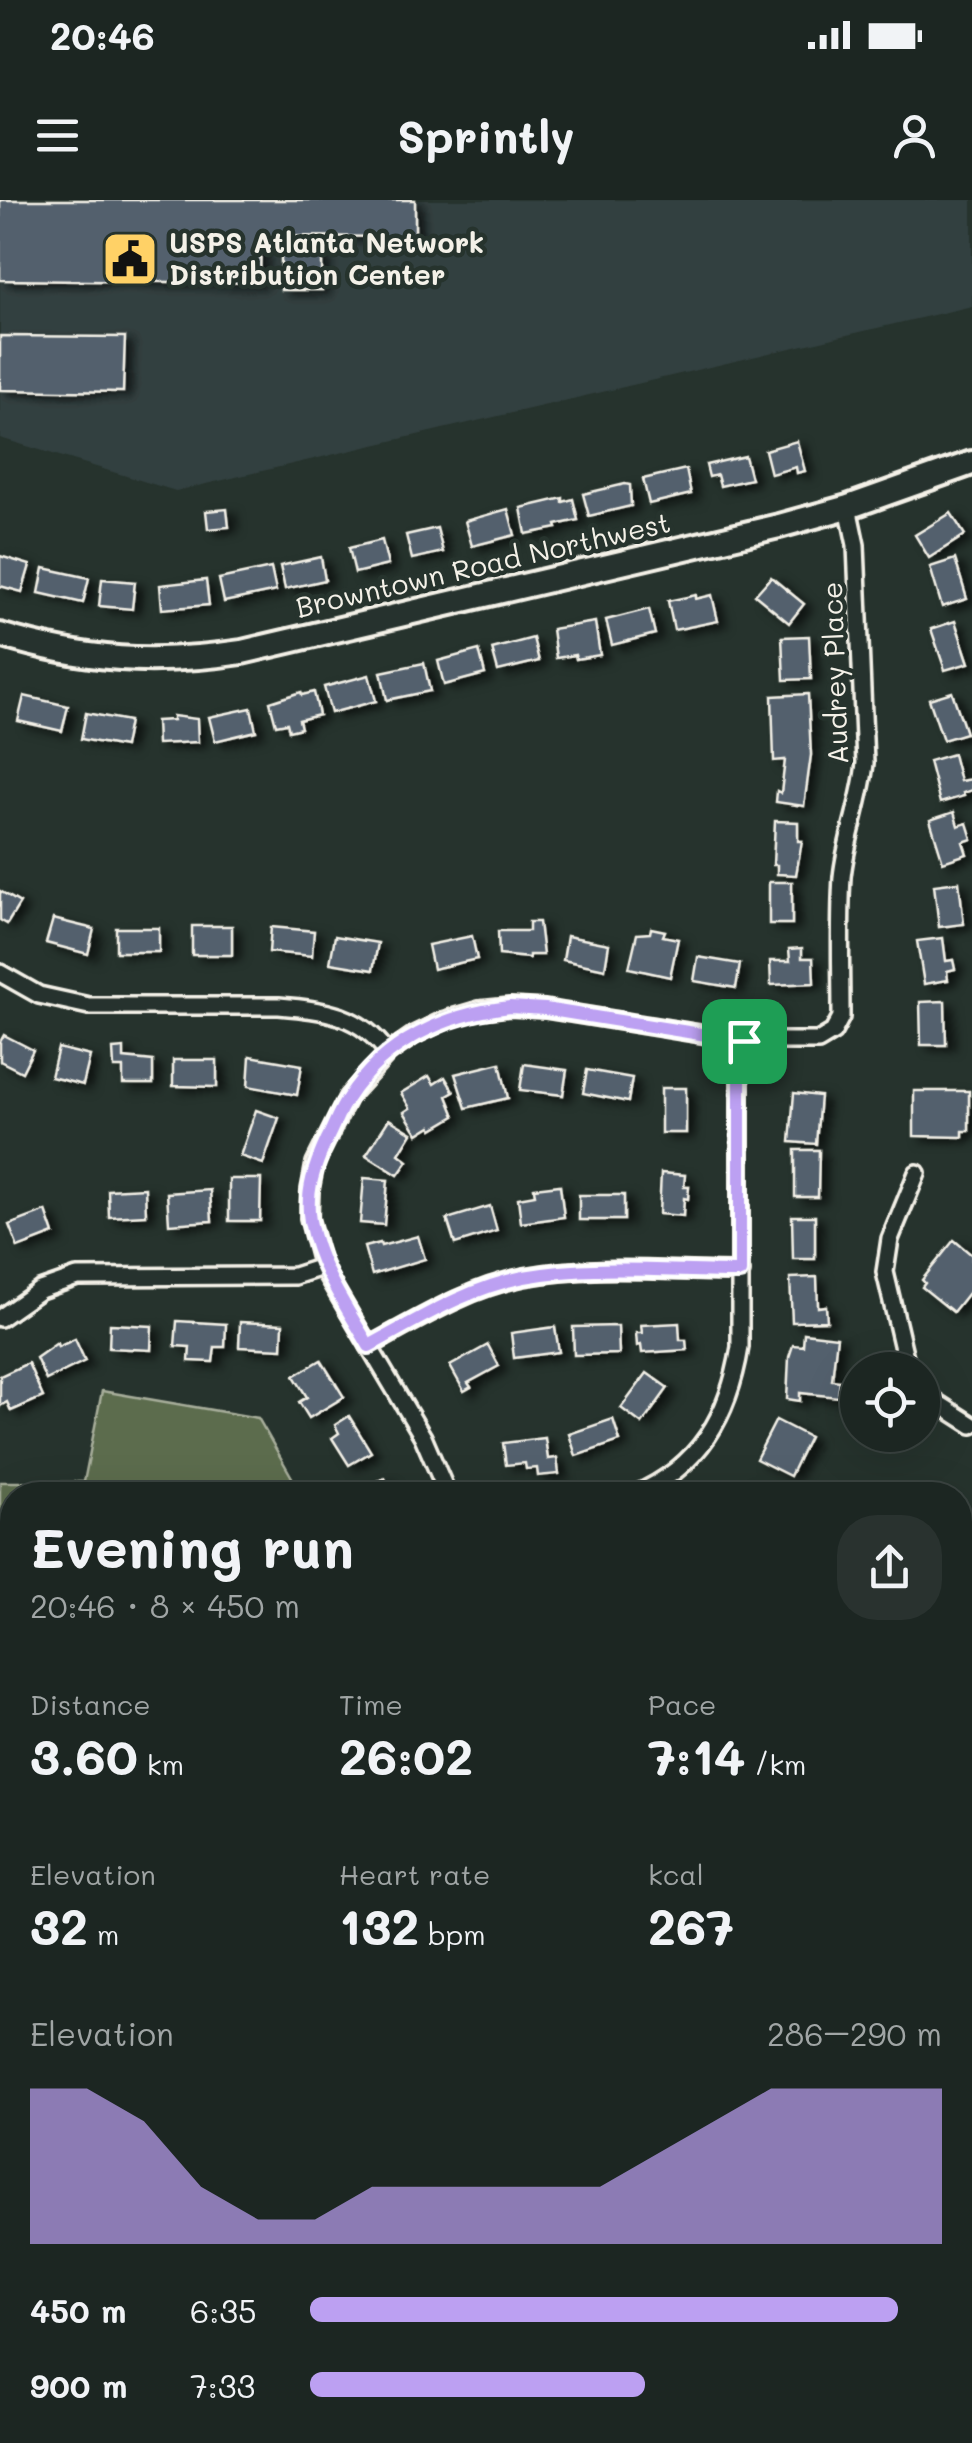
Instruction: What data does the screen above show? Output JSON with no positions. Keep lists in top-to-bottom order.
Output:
{
  "streets": {
    "street": ["Browntown Road Northwest", "Audrey Place"]
  },
  "crossings": [
    ["Browntown Road Northwest", "Audrey Place"]
  ],
  "places": {
    "public building": ["USPS Atlanta Network Distribution Center"]
  },
  "page": {
    "status": "20:46",
    "header": "Sprintly",
    "heading": ["Evening run", "20:46 · 8 × 450 m"],
    "stats": [
      ["Distance", "3.60 km"],
      ["Time", "26:02"],
      ["Pace", "7:14 /km"],
      ["Elevation", "32 m"],
      ["Heart rate", "132 bpm"],
      ["kcal", "267"]
    ],
    "chart": ["Elevation", "286–290 m"],
    "list": [
      {
        "name": "450 m",
        "note": "6:35"
      },
      {
        "name": "900 m",
        "note": "7:33"
      }
    ]
  }
}
